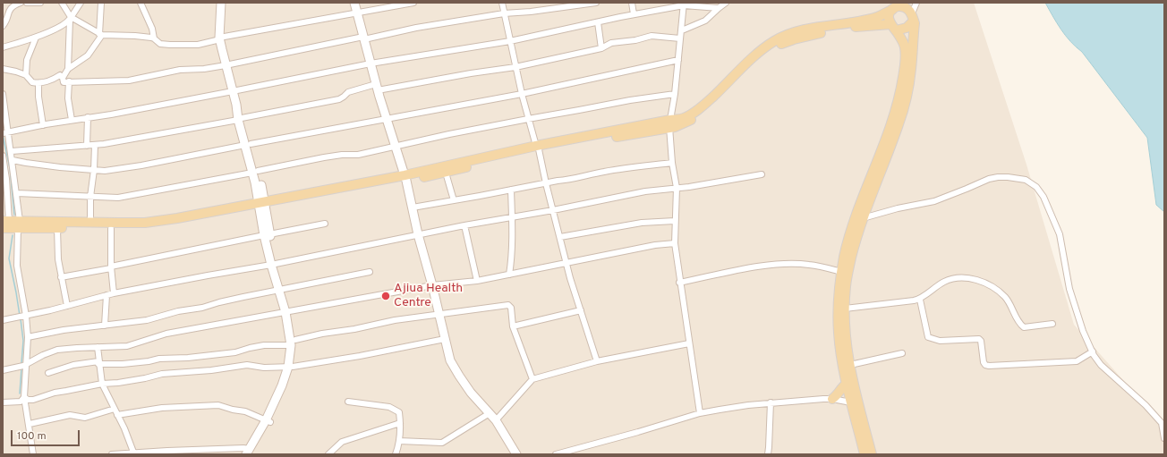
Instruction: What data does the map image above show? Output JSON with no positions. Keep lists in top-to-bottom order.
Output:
{
  "places": ["Ajiua Health Centre"],
  "scale_bar": "100 m"
}
